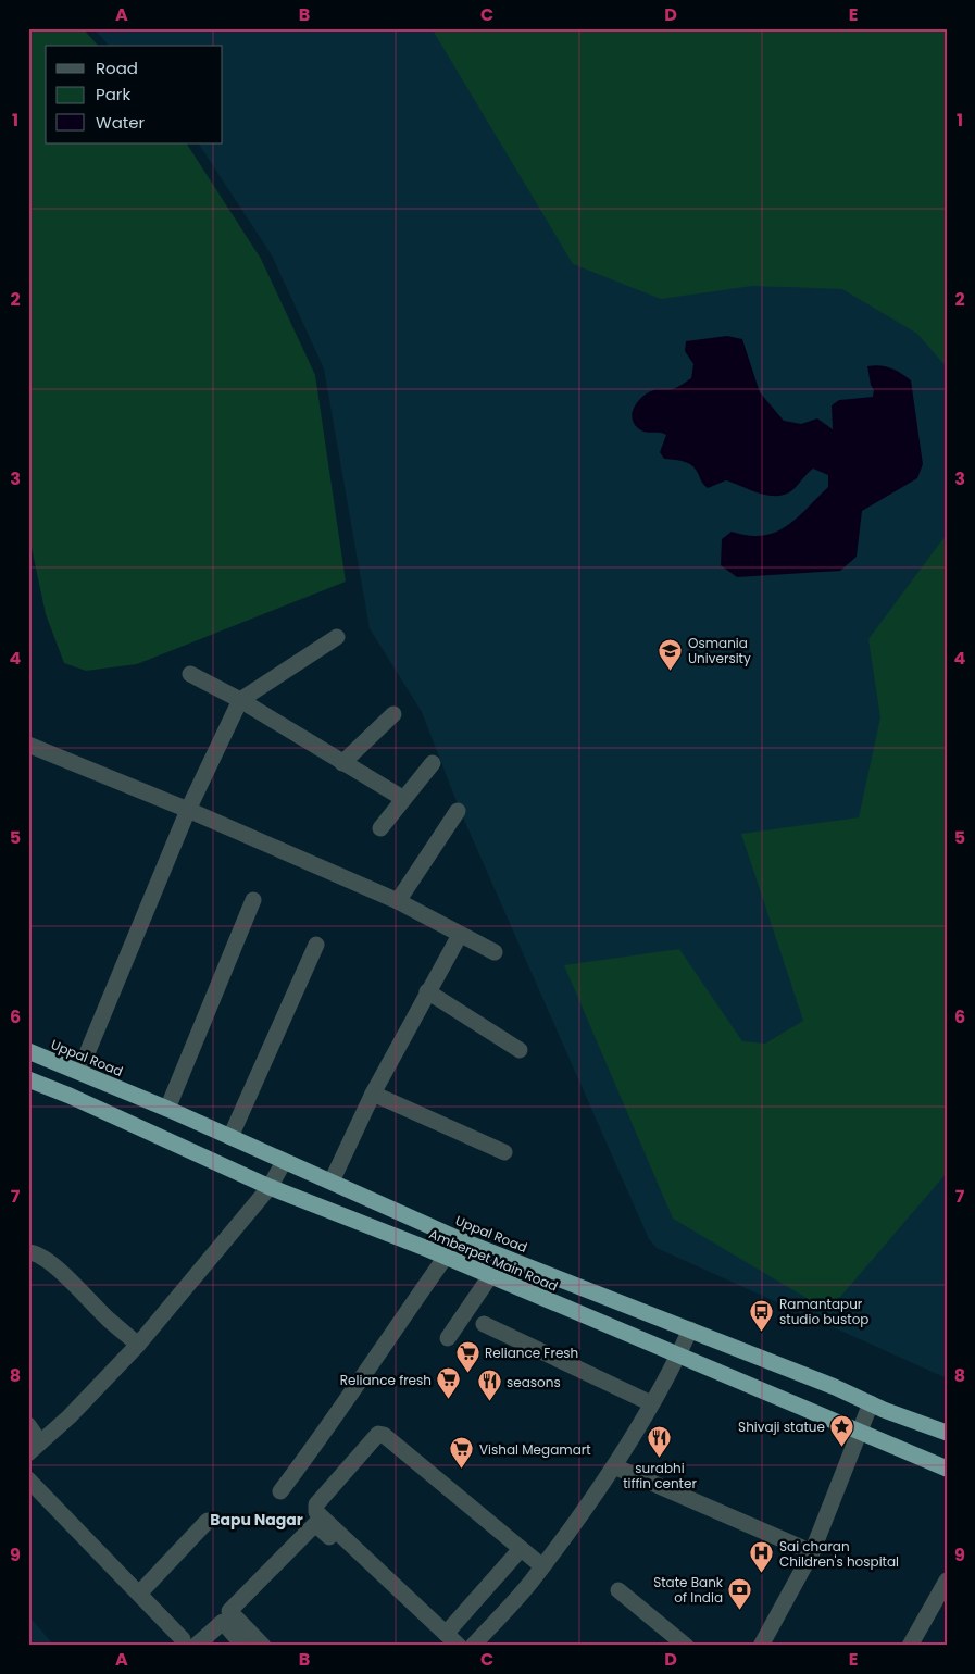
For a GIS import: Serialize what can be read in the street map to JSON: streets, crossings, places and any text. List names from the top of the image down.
{
  "streets": {
    "highway": ["Uppal Road", "Amberpet Main Road"]
  },
  "districts": ["Bapu Nagar"],
  "places": {
    "school or university": ["Osmania University"],
    "bus stop": ["Ramantapur studio bustop"],
    "supermarket": ["Reliance Fresh", "Reliance fresh", "Vishal Megamart"],
    "restaurant": ["seasons", "surabhi tiffin center"],
    "place": ["Shivaji statue"],
    "hospital": ["Sai charan Children's hospital"],
    "bank": ["State Bank of India"]
  },
  "legend": ["Road", "Park", "Water"],
  "grid": {
    "columns": [
      "A",
      "B",
      "C",
      "D",
      "E"
    ],
    "rows": [
      "1",
      "2",
      "3",
      "4",
      "5",
      "6",
      "7",
      "8",
      "9"
    ]
  }
}
